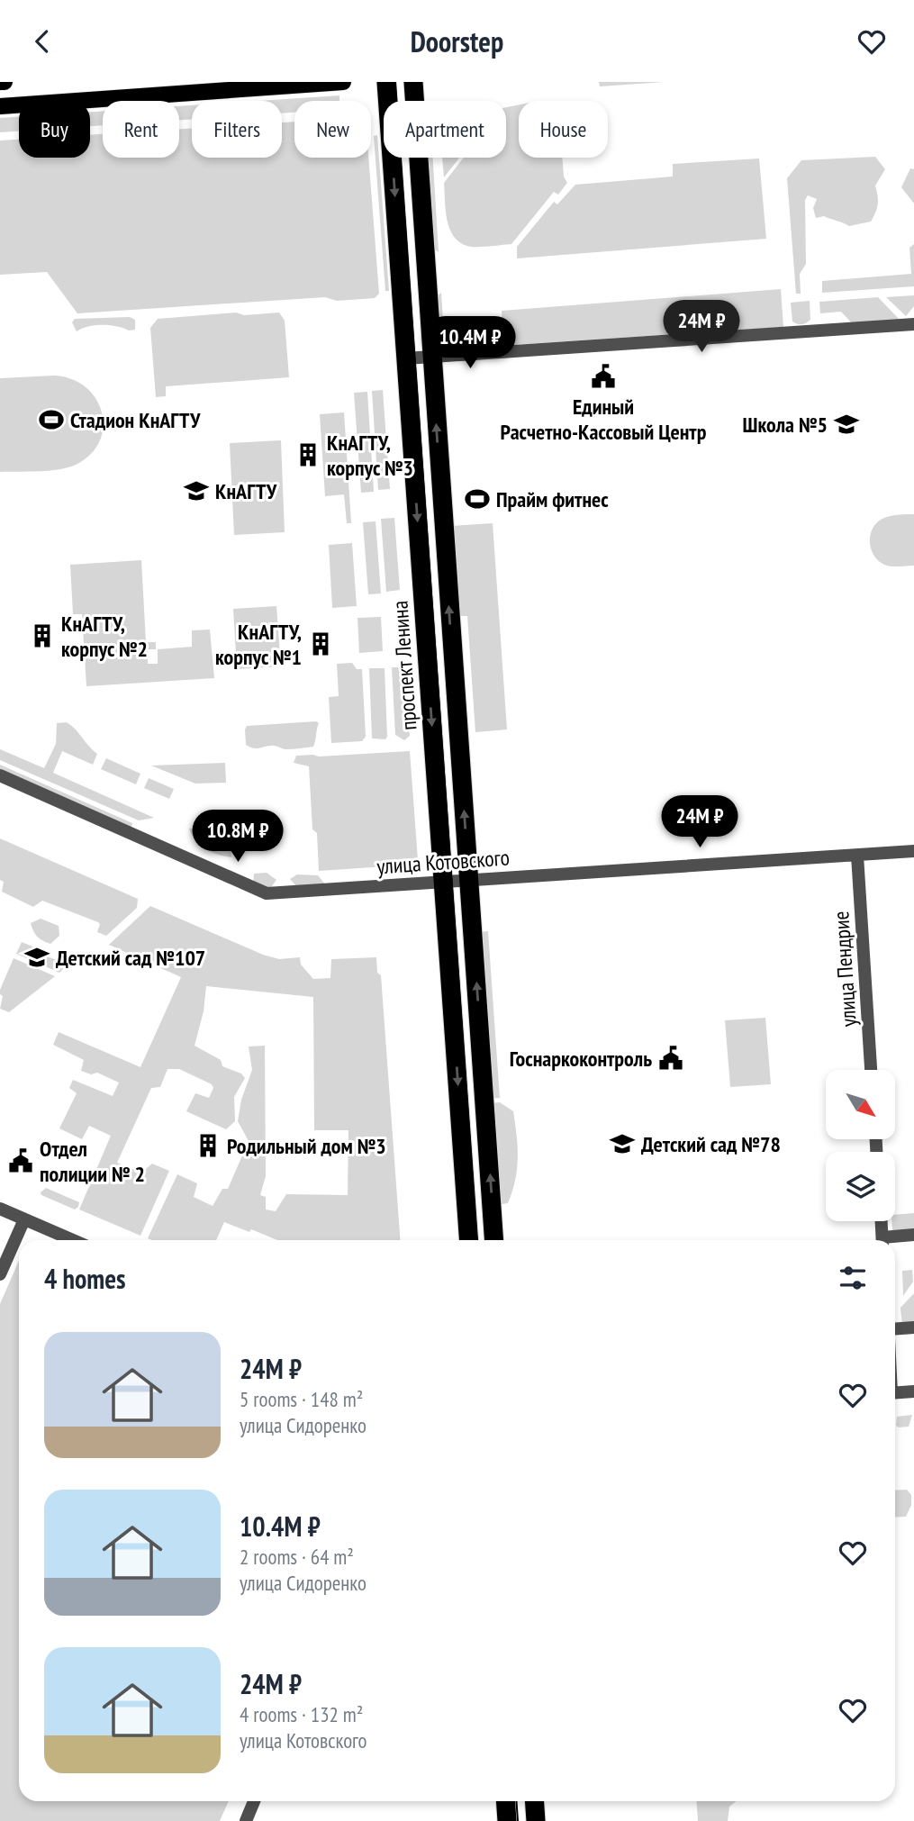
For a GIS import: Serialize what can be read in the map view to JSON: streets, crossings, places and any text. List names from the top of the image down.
{
  "streets": {
    "highway": ["проспект Ленина"],
    "street": ["улица Котовского", "улица Пендрие"]
  },
  "crossings": [
    ["проспект Ленина", "улица Котовского"],
    ["улица Котовского", "улица Пендрие"]
  ],
  "places": {
    "public building": ["Единый Расчетно-Кассовый Центр", "Госнаркоконтроль", "Отдел полиции № 2"],
    "sports": ["Стадион КнАГТУ", "Прайм фитнес"],
    "school or university": [
      "Школа №5",
      "КнАГТУ",
      "Детский сад №107",
      "Детский сад №78"
    ],
    "building": [
      "КнАГТУ, корпус №3",
      "КнАГТУ, корпус №2",
      "КнАГТУ, корпус №1",
      "Родильный дом №3"
    ]
  },
  "north": "bottom right",
  "page": {
    "header": "Doorstep",
    "chip": [
      "Buy",
      "Rent",
      "Filters",
      "New",
      "Apartment",
      "House"
    ],
    "price": [
      "24M ₽",
      "10.4M ₽",
      "24M ₽",
      "10.8M ₽"
    ],
    "heading": "4 homes",
    "list": [
      {
        "name": "24M ₽",
        "note": "5 rooms · 148 m² · улица Сидоренко"
      },
      {
        "name": "10.4M ₽",
        "note": "2 rooms · 64 m² · улица Сидоренко"
      },
      {
        "name": "24M ₽",
        "note": "4 rooms · 132 m² · улица Котовского"
      }
    ]
  }
}
